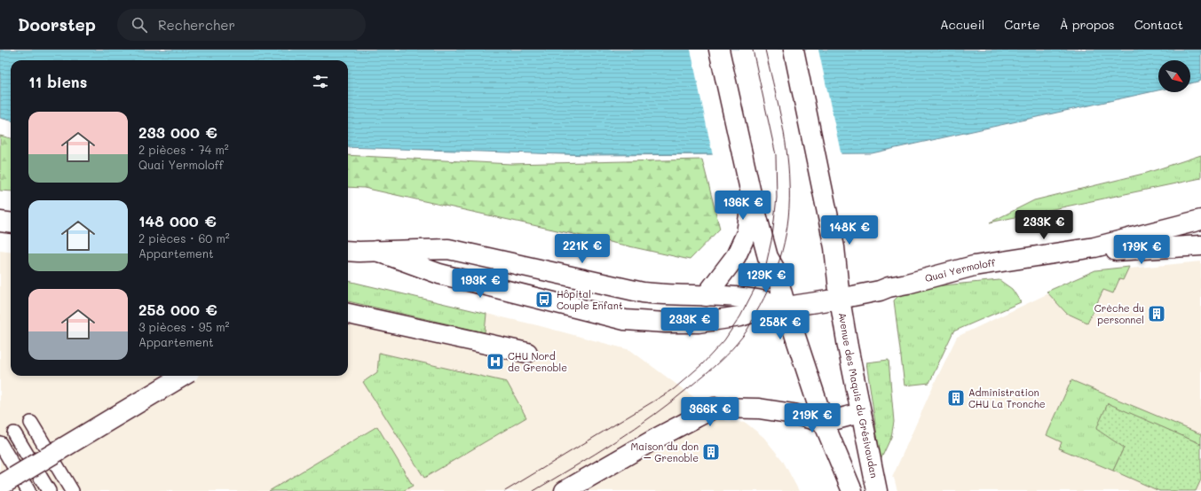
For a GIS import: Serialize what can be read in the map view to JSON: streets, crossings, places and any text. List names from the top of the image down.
{
  "streets": {
    "street": ["Quai Yermoloff", "Avenue des Maquis du Grésivaudan"]
  },
  "crossings": [
    ["Quai Yermoloff", "Avenue des Maquis du Grésivaudan"]
  ],
  "places": {
    "bus stop": ["Hôpital Couple Enfant"],
    "building": ["Crèche du personnel", "Administration CHU La Tronche", "Maison du don – Grenoble"],
    "hospital": ["CHU Nord de Grenoble"]
  },
  "north": "bottom right",
  "page": {
    "header": "Doorstep",
    "search": "Rechercher",
    "nav": [
      "Accueil",
      "Carte",
      "À propos",
      "Contact"
    ],
    "heading": "11 biens",
    "list": [
      {
        "name": "233 000 €",
        "note": "2 pièces · 74 m² · Quai Yermoloff"
      },
      {
        "name": "148 000 €",
        "note": "2 pièces · 60 m² · Appartement"
      },
      {
        "name": "258 000 €",
        "note": "3 pièces · 95 m² · Appartement"
      }
    ],
    "price": [
      "136K €",
      "233K €",
      "148K €",
      "221K €",
      "179K €",
      "129K €",
      "193K €",
      "233K €",
      "258K €",
      "366K €",
      "219K €"
    ]
  }
}
